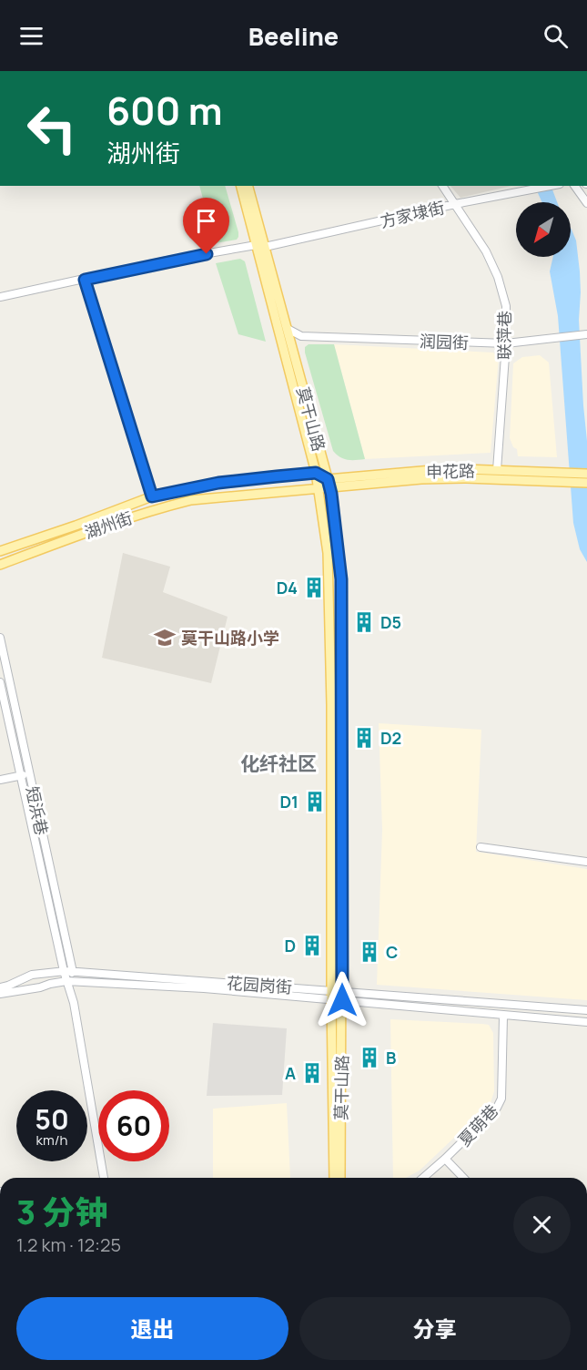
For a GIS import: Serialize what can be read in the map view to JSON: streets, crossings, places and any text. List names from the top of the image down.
{
  "streets": {
    "main road": ["莫干山路", "申花路", "湖州街"],
    "street": [
      "方家埭街",
      "联萍巷",
      "润园街",
      "短浜巷",
      "花园岗街",
      "夏萌巷"
    ]
  },
  "crossings": [
    ["方家埭街", "联萍巷"],
    ["方家埭街", "莫干山路"],
    ["联萍巷", "润园街"],
    ["联萍巷", "申花路"],
    ["润园街", "莫干山路"],
    ["莫干山路", "申花路"],
    ["莫干山路", "湖州街"],
    ["莫干山路", "花园岗街"],
    ["申花路", "湖州街"],
    ["短浜巷", "花园岗街"],
    ["花园岗街", "夏萌巷"]
  ],
  "districts": ["化纤社区"],
  "places": {
    "building": [
      "D4",
      "D5",
      "D2",
      "D1",
      "D",
      "C",
      "B",
      "A"
    ],
    "school or university": ["莫干山路小学"]
  },
  "north": "bottom left",
  "page": {
    "header": "Beeline",
    "turn": ["600 m", "湖州街"],
    "speed": "50 km/h",
    "limit": "60",
    "heading": ["3 分钟", "1.2 km · 12:25"],
    "buttons": ["退出", "分享"]
  }
}
